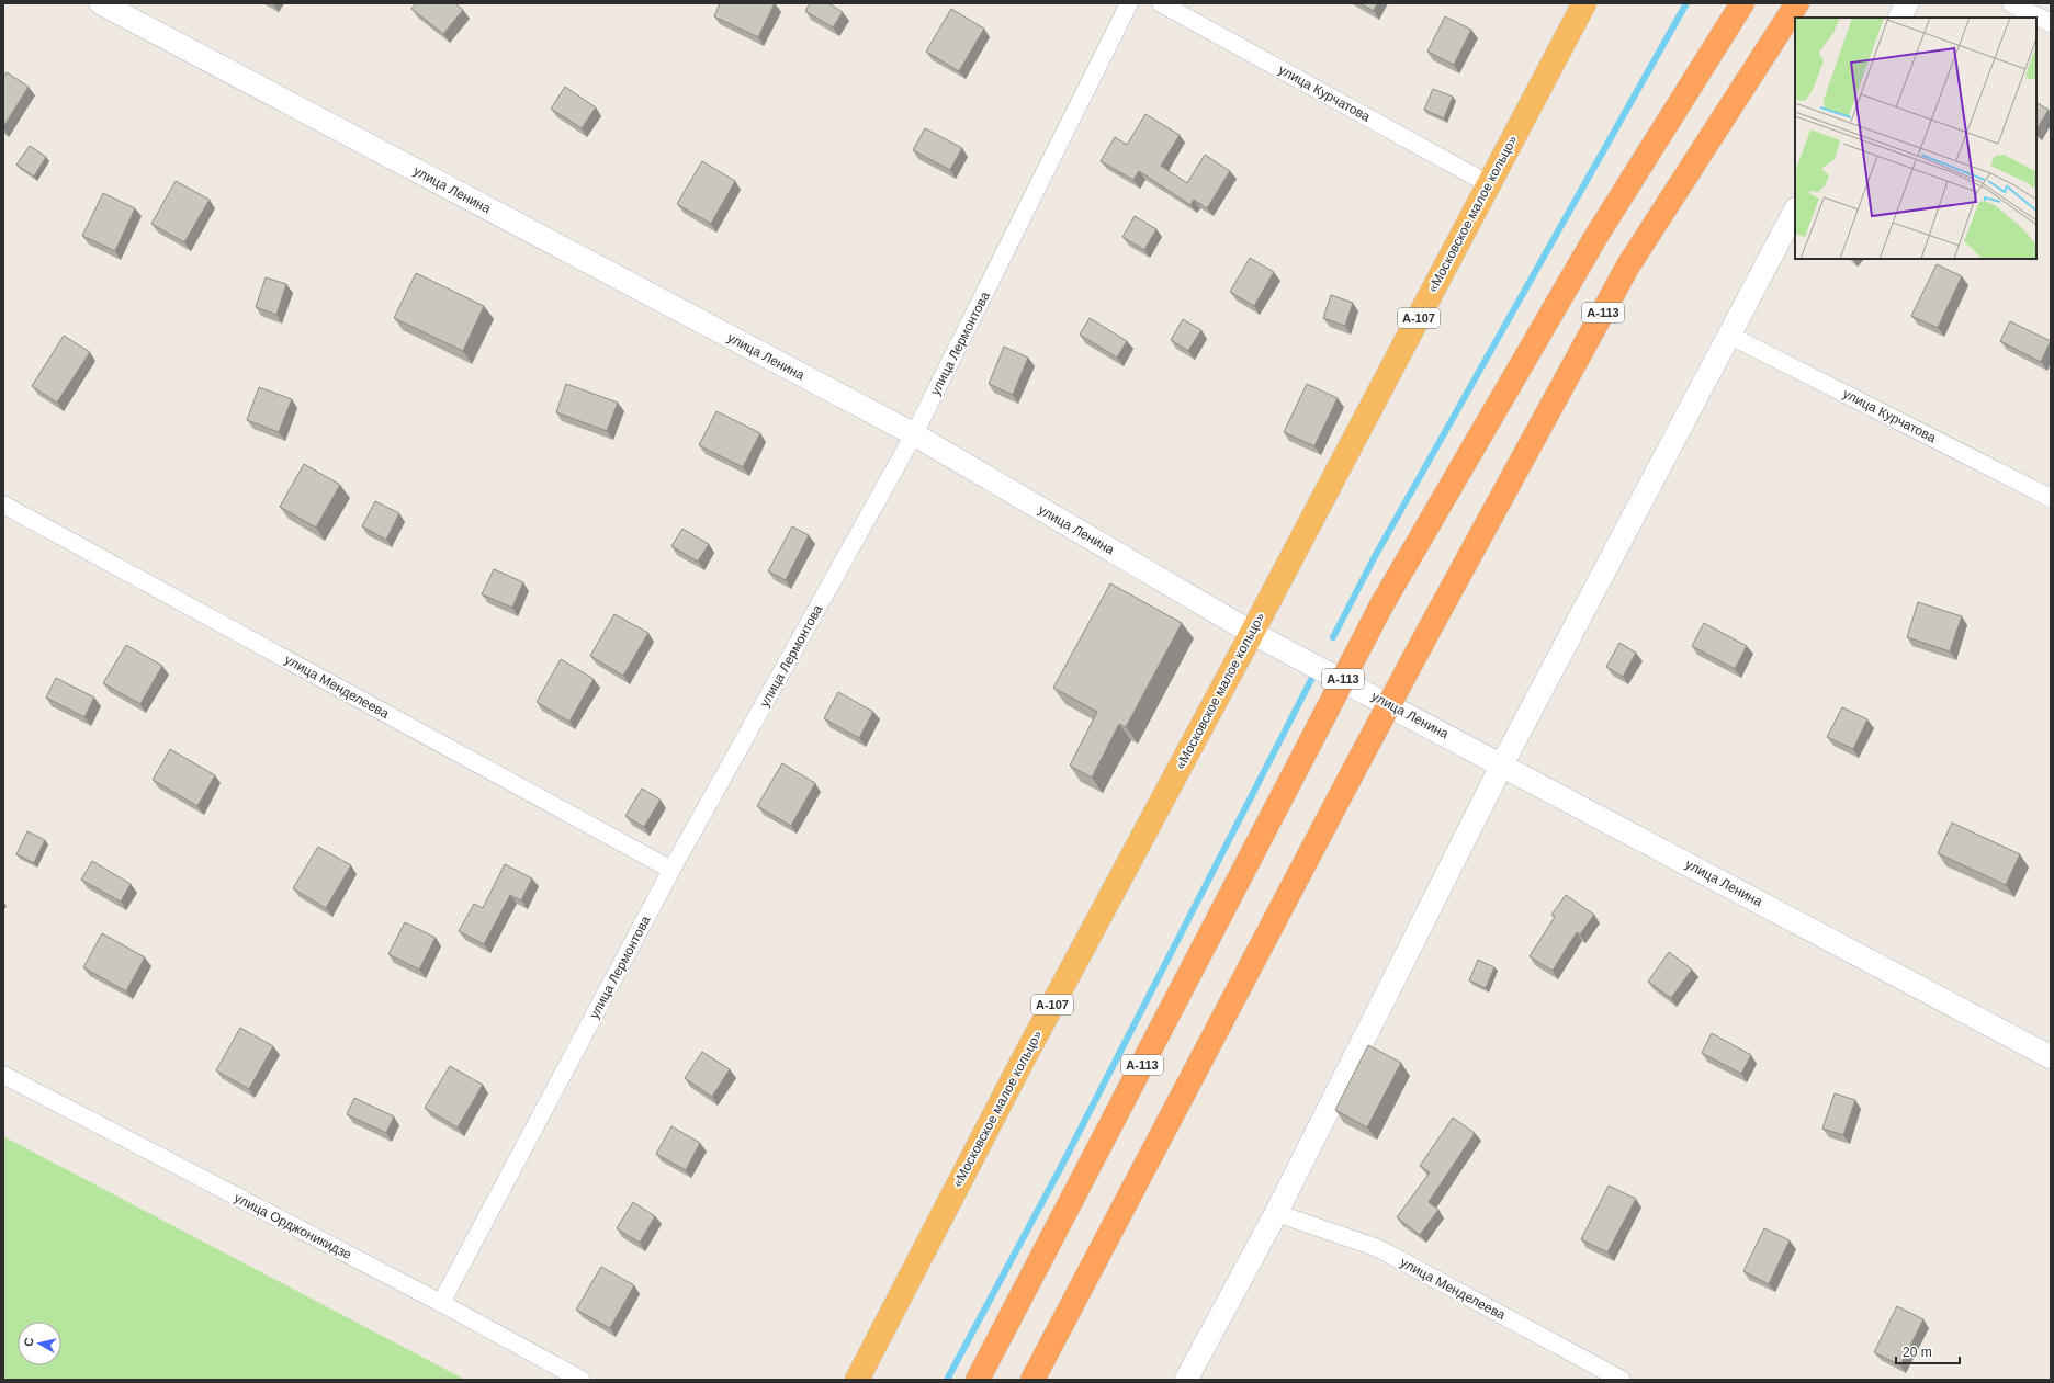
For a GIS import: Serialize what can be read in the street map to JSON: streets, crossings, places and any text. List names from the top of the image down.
{
  "streets": {
    "highway": ["«Московское малое кольцо»", "А-113", "А-107"],
    "street": [
      "улица Курчатова",
      "улица Ленина",
      "улица Лермонтова",
      "улица Менделеева",
      "улица Орджоникидзе"
    ]
  },
  "crossings": [
    ["улица Курчатова", "«Московское малое кольцо»"],
    ["улица Ленина", "«Московское малое кольцо»"],
    ["улица Ленина", "улица Лермонтова"],
    ["улица Лермонтова", "улица Менделеева"],
    ["улица Лермонтова", "улица Орджоникидзе"]
  ],
  "scale_bar": "20 m",
  "north": "left"
}
